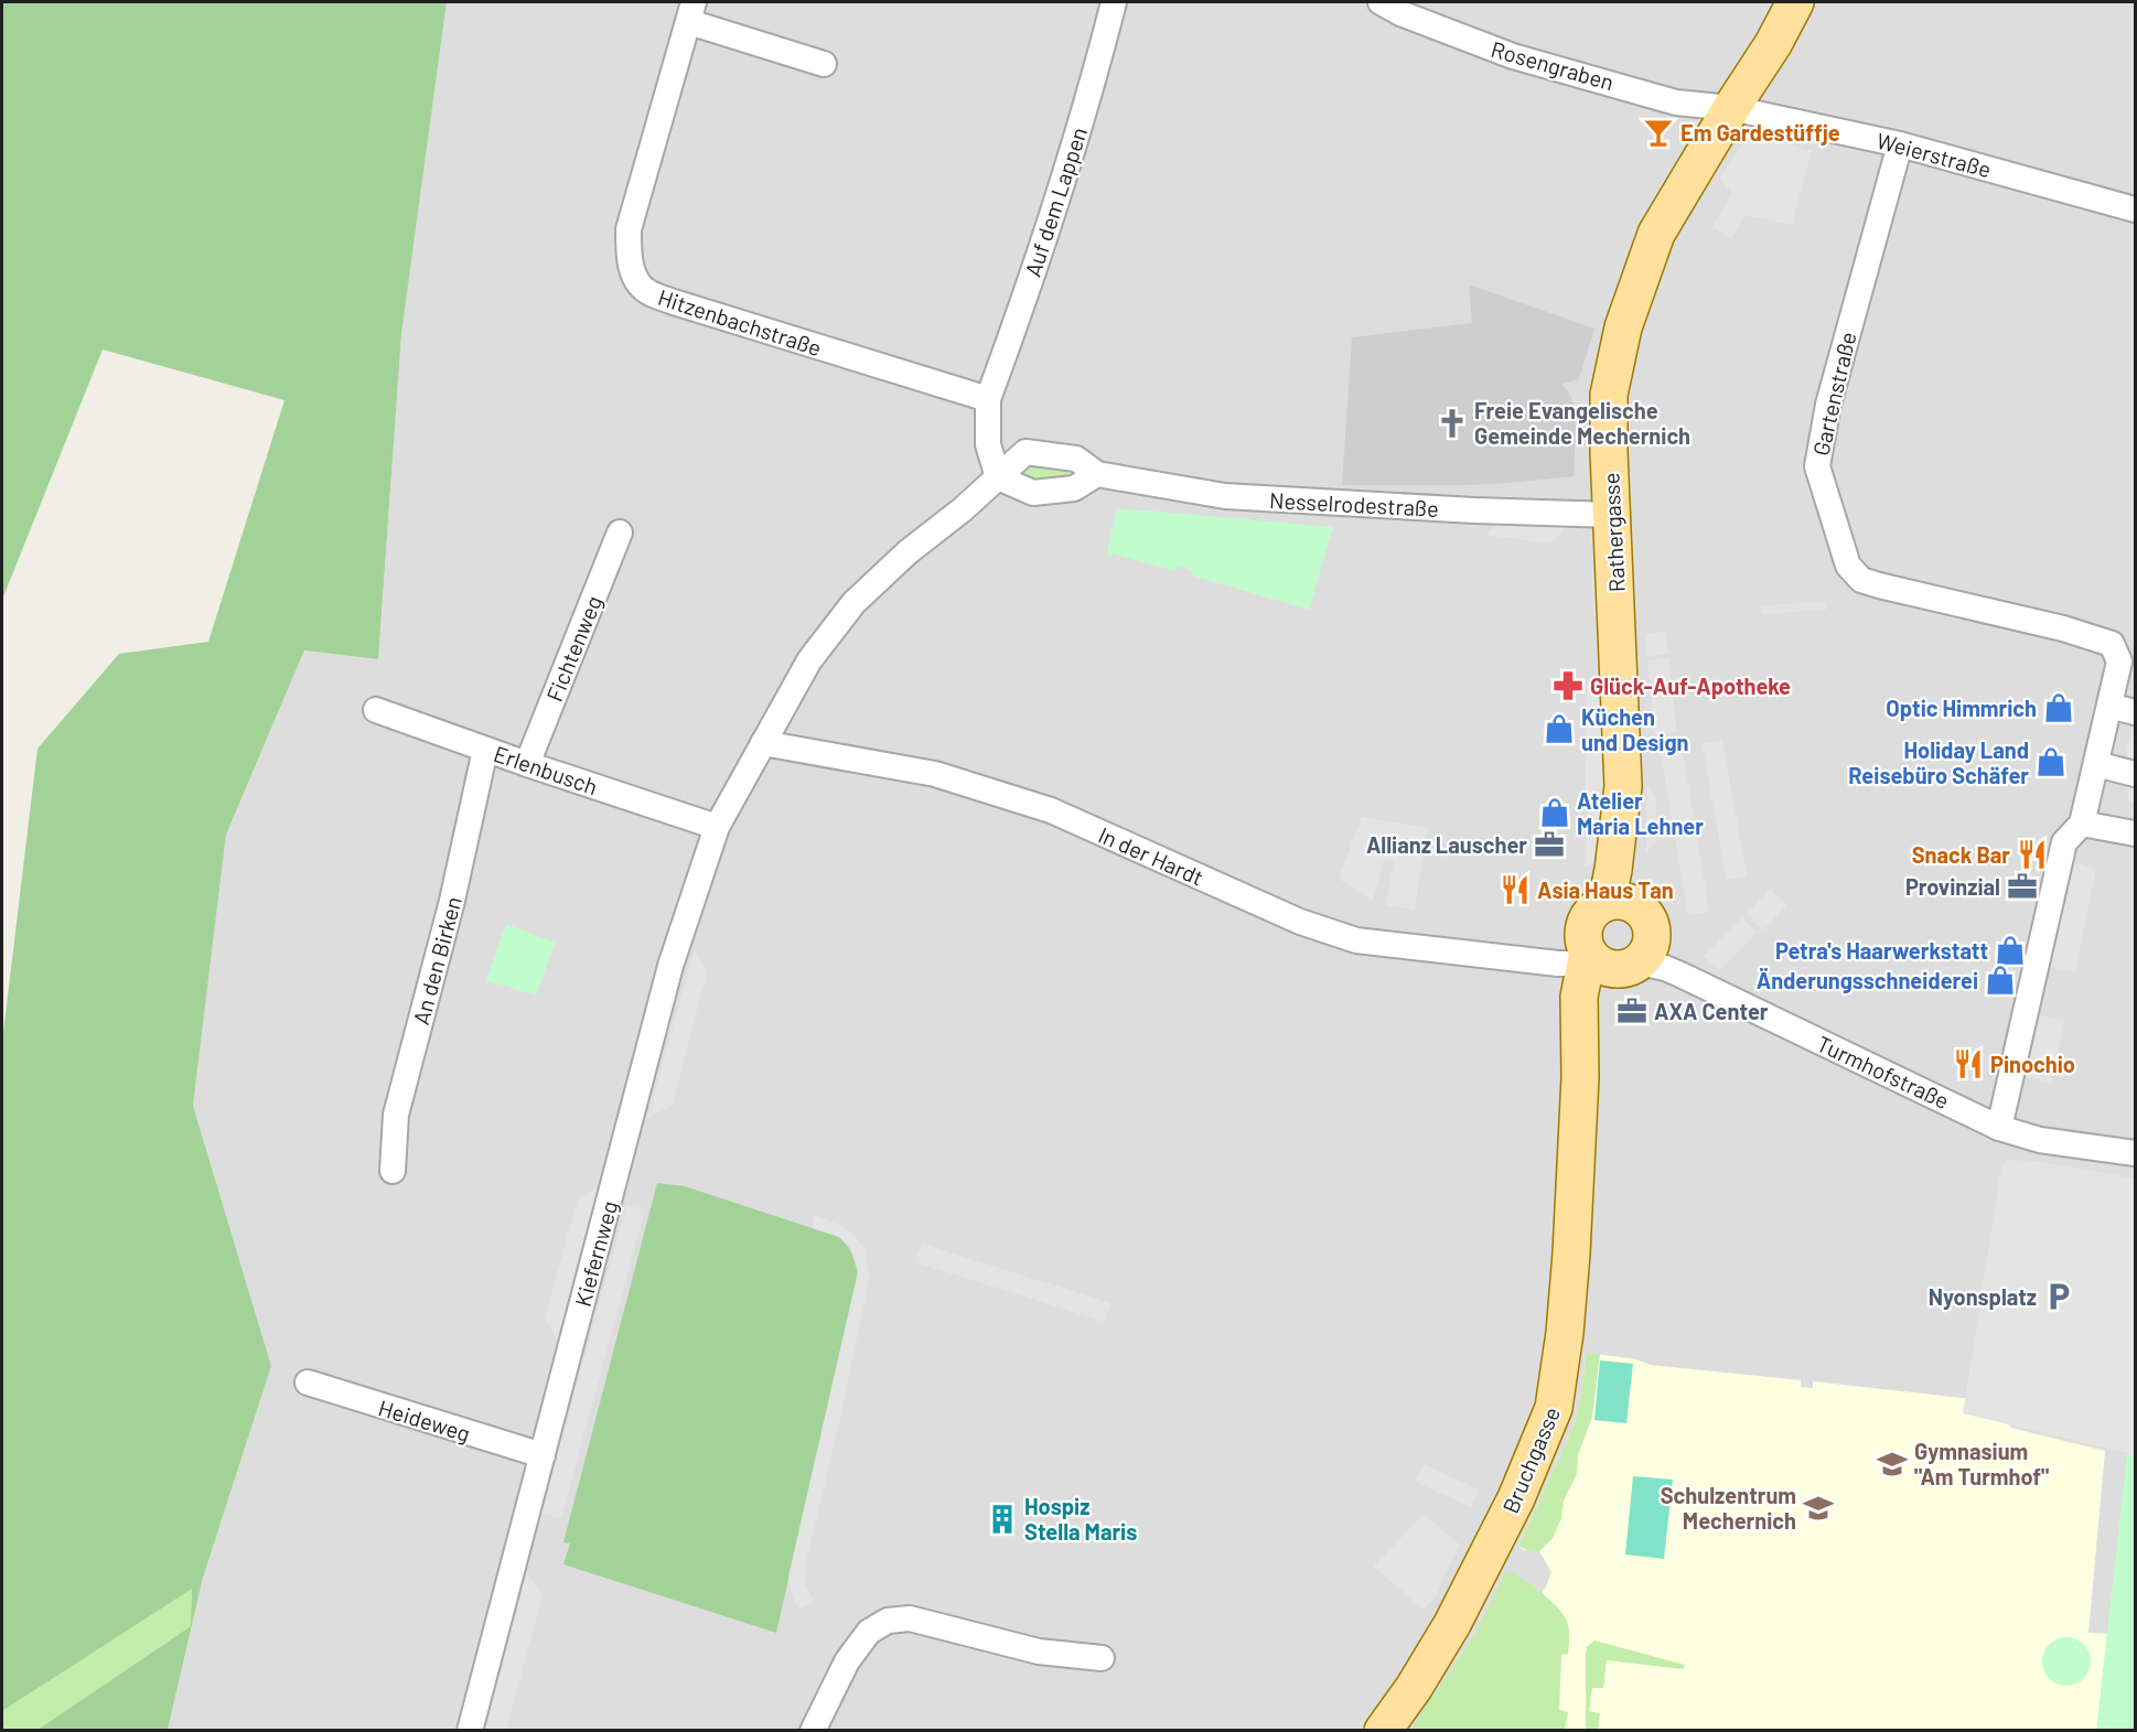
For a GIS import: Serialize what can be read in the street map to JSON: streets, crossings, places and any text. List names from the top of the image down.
{
  "streets": {
    "main road": ["Rathergasse", "Bruchgasse"],
    "street": [
      "Rosengraben",
      "Weierstraße",
      "Auf dem Lappen",
      "Hitzenbachstraße",
      "Gartenstraße",
      "Nesselrodestraße",
      "Fichtenweg",
      "Erlenbusch",
      "In der Hardt",
      "An den Birken",
      "Turmhofstraße",
      "Kiefernweg",
      "Heideweg"
    ]
  },
  "crossings": [
    ["Rosengraben", "Weierstraße"],
    ["Rosengraben", "Rathergasse"],
    ["Weierstraße", "Gartenstraße"],
    ["Weierstraße", "Rathergasse"],
    ["Auf dem Lappen", "Hitzenbachstraße"],
    ["Nesselrodestraße", "Rathergasse"],
    ["Nesselrodestraße", "In der Hardt"],
    ["Nesselrodestraße", "Kiefernweg"],
    ["Rathergasse", "In der Hardt"],
    ["Rathergasse", "Turmhofstraße"],
    ["Rathergasse", "Bruchgasse"],
    ["Fichtenweg", "Erlenbusch"],
    ["Erlenbusch", "An den Birken"],
    ["Erlenbusch", "Kiefernweg"],
    ["In der Hardt", "Turmhofstraße"],
    ["In der Hardt", "Kiefernweg"],
    ["In der Hardt", "Bruchgasse"],
    ["Turmhofstraße", "Bruchgasse"],
    ["Kiefernweg", "Heideweg"]
  ],
  "places": {
    "bar": ["Em Gardestüffje"],
    "church": ["Freie Evangelische Gemeinde Mechernich"],
    "pharmacy": ["Glück-Auf-Apotheke"],
    "shop": [
      "Optic Himmrich",
      "Küchen und Design",
      "Holiday Land Reisebüro Schäfer",
      "Atelier Maria Lehner",
      "Petra's Haarwerkstatt",
      "Änderungsschneiderei"
    ],
    "office": ["Allianz Lauscher", "Provinzial", "AXA Center"],
    "restaurant": ["Snack Bar", "Asia Haus Tan", "Pinochio"],
    "parking": ["Nyonsplatz"],
    "school or university": ["Gymnasium \"Am Turmhof\"", "Schulzentrum Mechernich"],
    "building": ["Hospiz Stella Maris"]
  }
}
